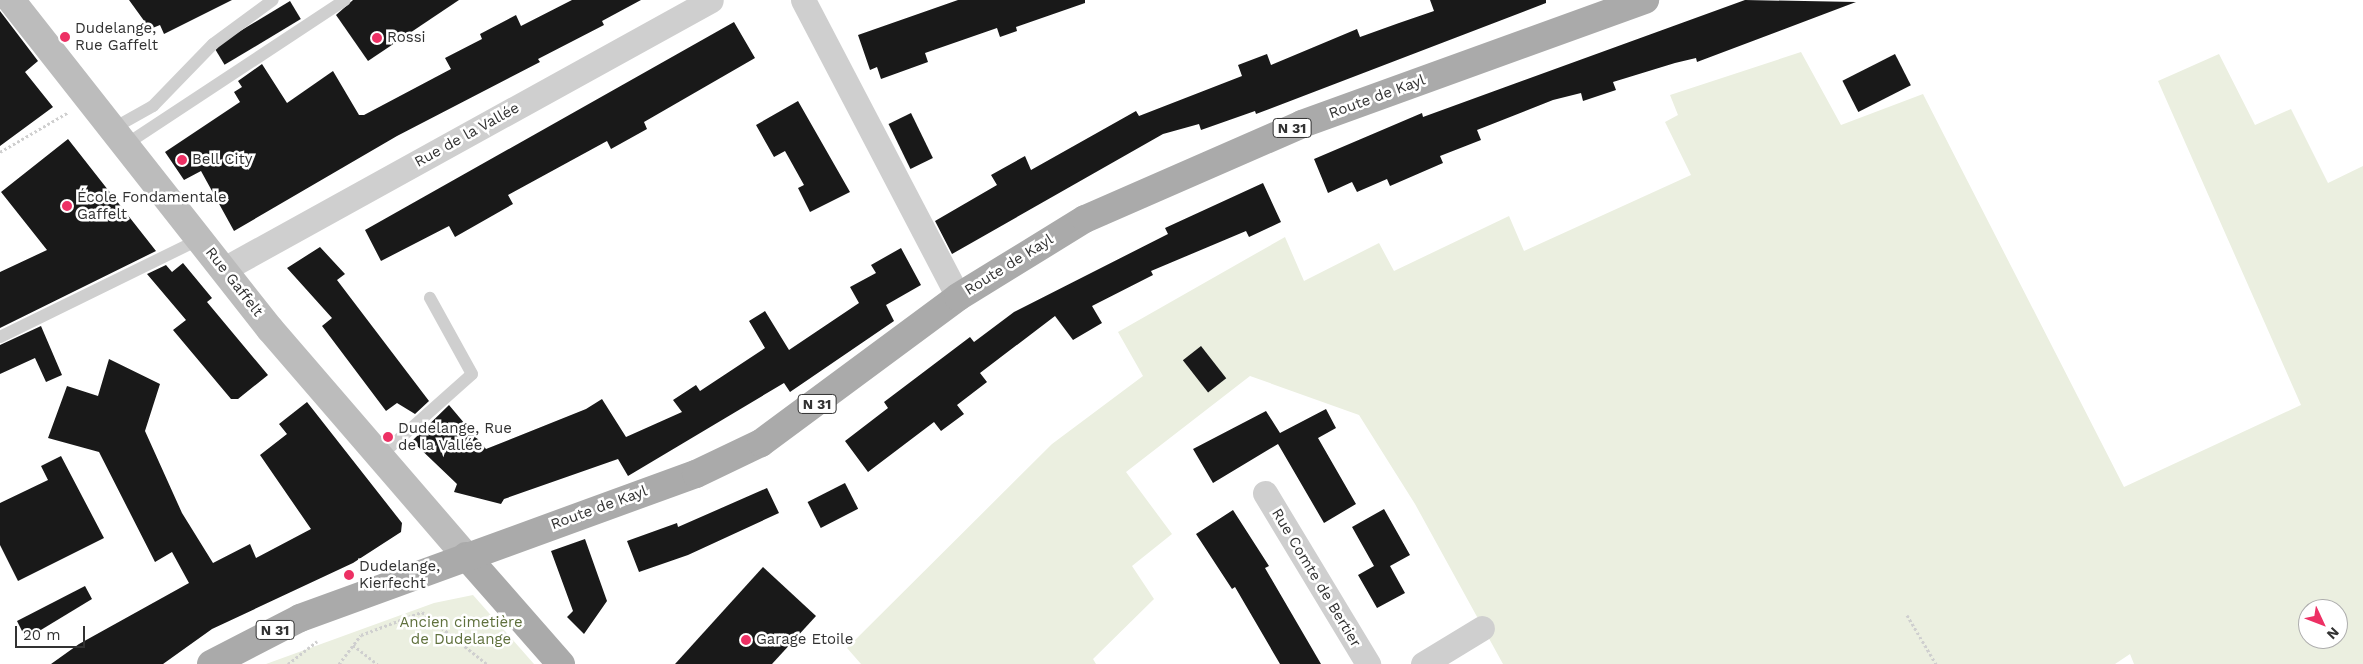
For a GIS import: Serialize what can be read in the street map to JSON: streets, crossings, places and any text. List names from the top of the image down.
{
  "streets": {
    "main road": ["Route de Kayl", "N 31", "Rue Gaffelt"],
    "street": ["Rue de la Vallée", "Rue Comte de Bertier"]
  },
  "crossings": [
    ["Route de Kayl", "Rue Gaffelt"],
    ["Rue de la Vallée", "Rue Gaffelt"]
  ],
  "parks": ["Ancien cimetière de Dudelange"],
  "places": [
    "Dudelange, Rue Gaffelt",
    "Rossi",
    "Bell City",
    "École Fondamentale Gaffelt",
    "Dudelange, Rue de la Vallée",
    "Dudelange, Kierfecht",
    "Garage Etoile"
  ],
  "scale_bar": "20 m",
  "north": "bottom right"
}
